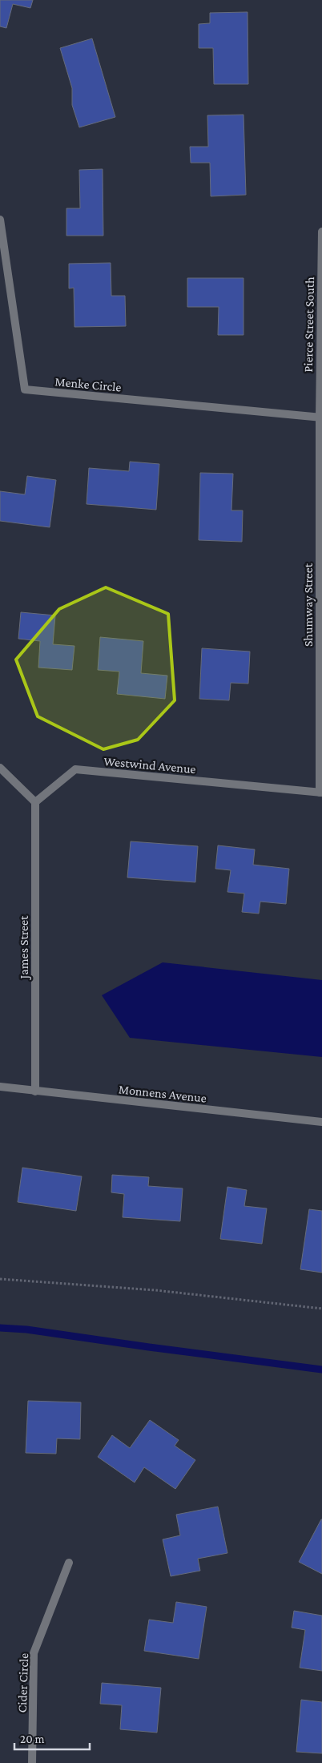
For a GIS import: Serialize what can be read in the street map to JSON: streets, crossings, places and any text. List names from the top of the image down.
{
  "streets": {
    "street": [
      "Pierce Street South",
      "Menke Circle",
      "Shumway Street",
      "Westwind Avenue",
      "James Street",
      "Monnens Avenue",
      "Cider Circle"
    ]
  },
  "crossings": [
    ["Pierce Street South", "Menke Circle"],
    ["Pierce Street South", "Shumway Street"],
    ["Menke Circle", "Shumway Street"],
    ["Shumway Street", "Westwind Avenue"],
    ["Westwind Avenue", "James Street"],
    ["James Street", "Monnens Avenue"]
  ],
  "scale_bar": "20 m"
}
